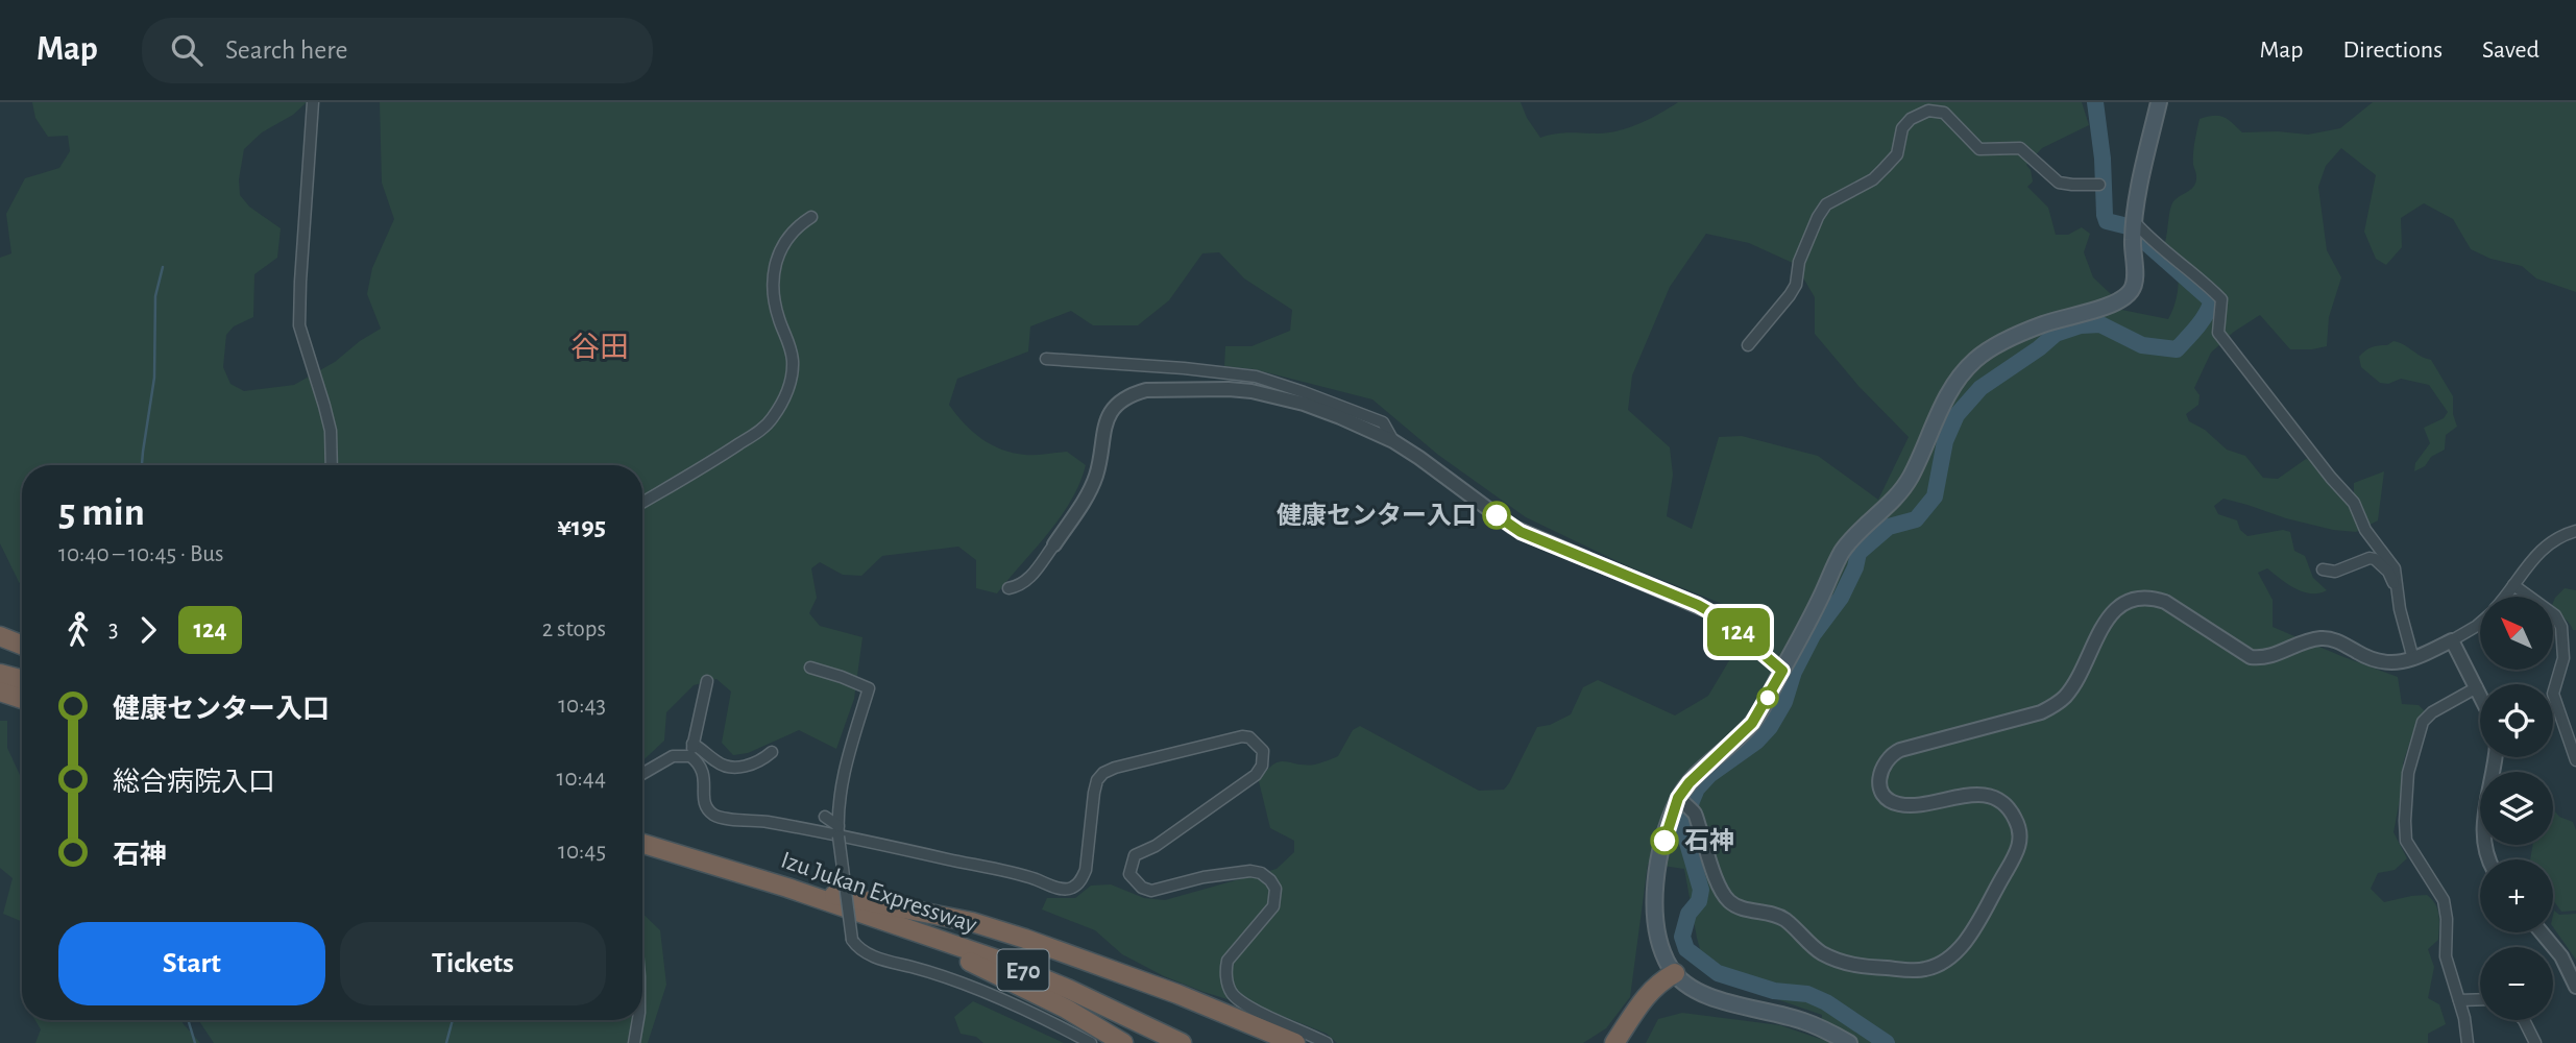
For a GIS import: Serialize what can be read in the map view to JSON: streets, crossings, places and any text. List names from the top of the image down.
{
  "streets": {
    "highway": ["Izu Jukan Expressway", "E70"]
  },
  "districts": ["谷田"],
  "places": ["健康センター入口", "石神"],
  "lines": ["bus line 124"],
  "north": "top left",
  "page": {
    "header": "Map",
    "search": "Search here",
    "nav": ["Map", "Directions", "Saved"],
    "on_map": "124",
    "heading": ["5 min", "10:40 – 10:45 · Bus", "¥195"],
    "legs": ["3", "124", "2 stops"],
    "map_buttons": ["+", "−"],
    "list": [
      {
        "name": "健康センター入口",
        "value": "10:43"
      },
      {
        "name": "総合病院入口",
        "value": "10:44"
      },
      {
        "name": "石神",
        "value": "10:45"
      }
    ],
    "buttons": ["Start", "Tickets"]
  }
}
